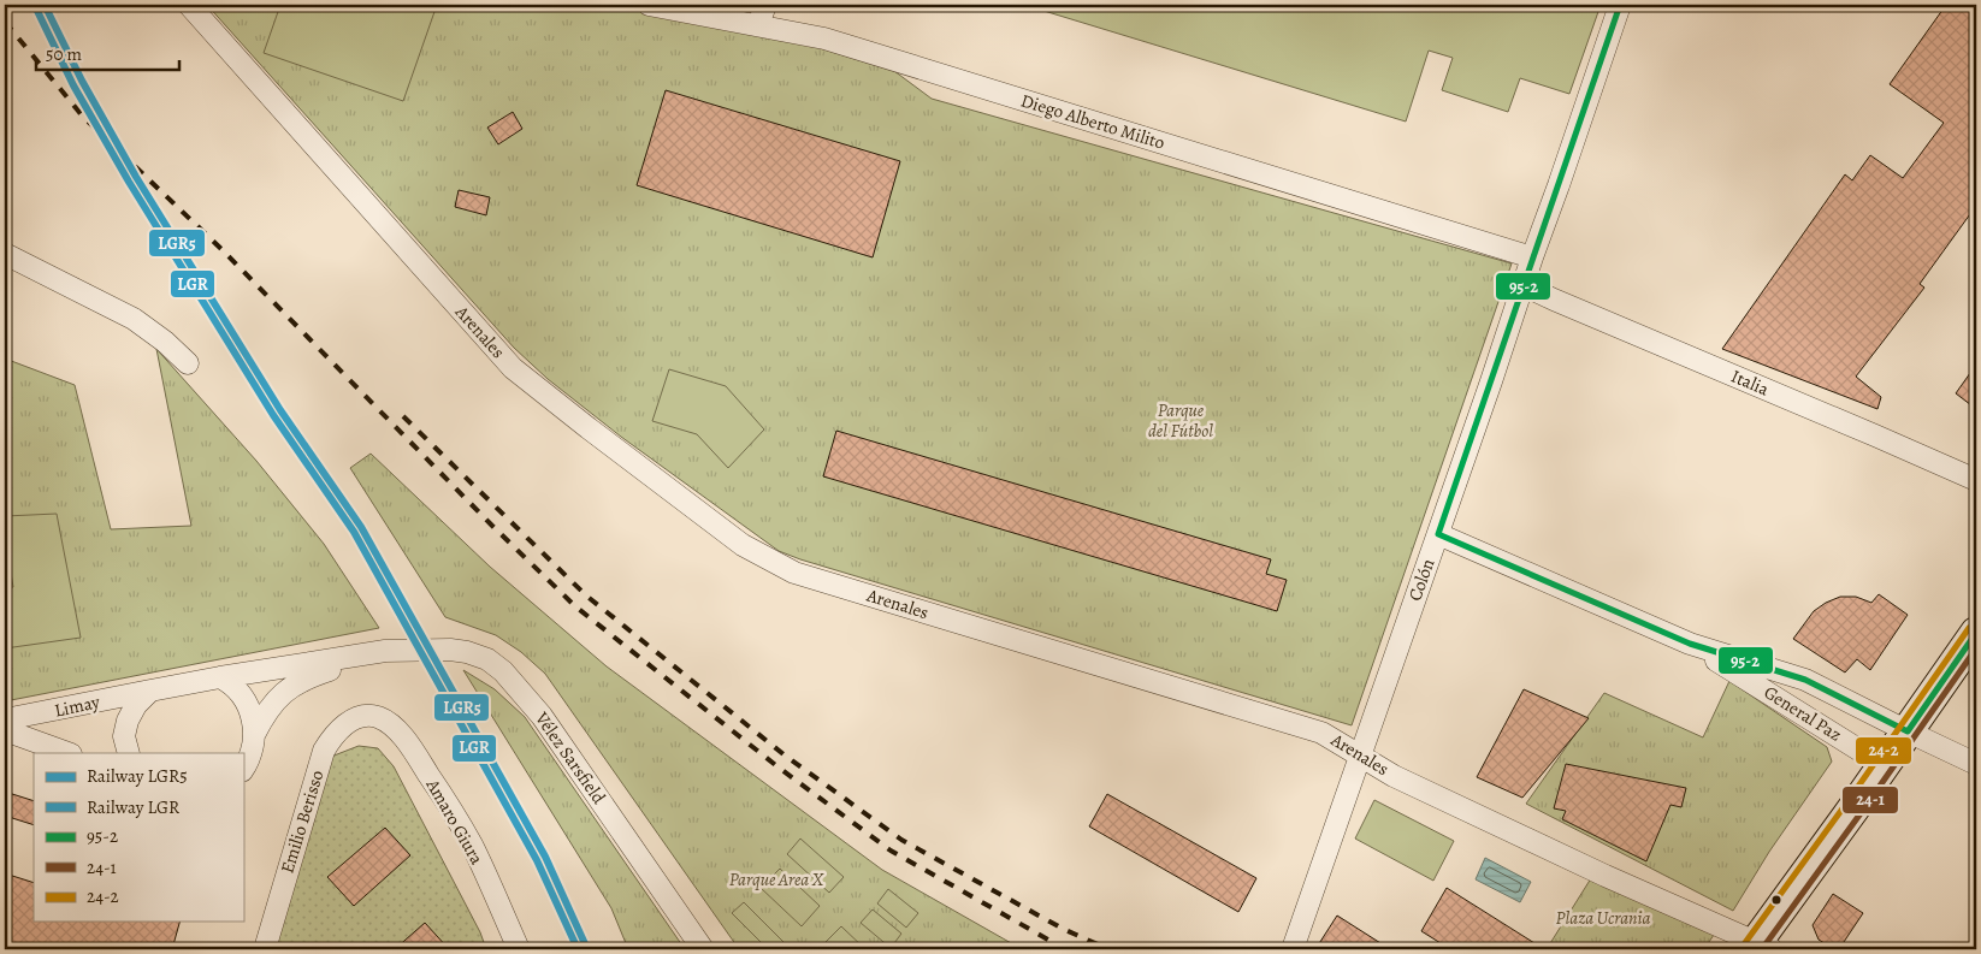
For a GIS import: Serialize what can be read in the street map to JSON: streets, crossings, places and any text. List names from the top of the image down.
{
  "streets": {
    "street": [
      "Diego Alberto Milito",
      "Arenales",
      "Italia",
      "Colón",
      "Limay",
      "General Paz",
      "Vélez Sarsfield",
      "Emilio Berisso",
      "Amaro Giura"
    ]
  },
  "crossings": [
    ["Diego Alberto Milito", "Colón"],
    ["Arenales", "Colón"],
    ["Italia", "Colón"],
    ["Colón", "General Paz"],
    ["Limay", "Vélez Sarsfield"],
    ["Emilio Berisso", "Amaro Giura"]
  ],
  "parks": ["Parque del Fútbol", "Parque Area X", "Plaza Ucrania"],
  "lines": [
    "rail line LGR5",
    "transit line 95-2",
    "rail line LGR",
    "transit line 24-2",
    "transit line 24-1"
  ],
  "legend": [
    "Railway LGR5",
    "Railway LGR",
    "95-2",
    "24-1",
    "24-2"
  ],
  "scale_bar": "50 m"
}
